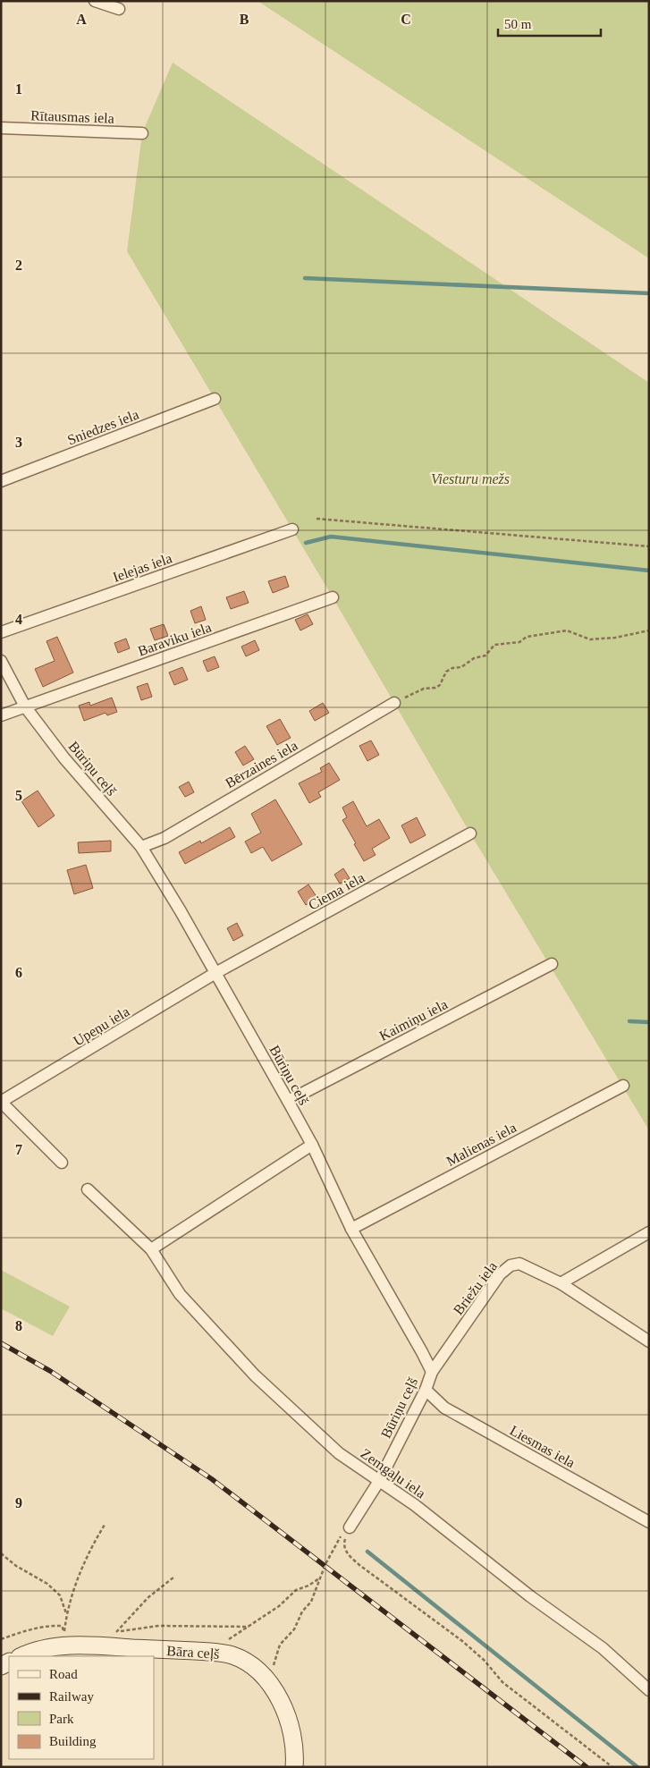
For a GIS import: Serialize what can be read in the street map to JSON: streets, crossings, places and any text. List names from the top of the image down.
{
  "streets": {
    "street": [
      "Rītausmas iela",
      "Sniedzes iela",
      "Ielejas iela",
      "Baraviku iela",
      "Bērzaines iela",
      "Būriņu ceļš",
      "Ciema iela",
      "Kaimiņu iela",
      "Upeņu iela",
      "Malienas iela",
      "Briežu iela",
      "Liesmas iela",
      "Zemgaļu iela",
      "Bāra ceļš"
    ]
  },
  "crossings": [
    ["Baraviku iela", "Būriņu ceļš"],
    ["Bērzaines iela", "Būriņu ceļš"],
    ["Būriņu ceļš", "Ciema iela"],
    ["Būriņu ceļš", "Kaimiņu iela"],
    ["Būriņu ceļš", "Upeņu iela"],
    ["Būriņu ceļš", "Malienas iela"],
    ["Būriņu ceļš", "Briežu iela"],
    ["Būriņu ceļš", "Liesmas iela"],
    ["Būriņu ceļš", "Zemgaļu iela"],
    ["Ciema iela", "Upeņu iela"]
  ],
  "parks": ["Viesturu mežs"],
  "legend": [
    "Road",
    "Railway",
    "Park",
    "Building"
  ],
  "scale_bar": "50 m",
  "grid": {
    "columns": ["A", "B", "C"],
    "rows": [
      "1",
      "2",
      "3",
      "4",
      "5",
      "6",
      "7",
      "8",
      "9"
    ]
  }
}
